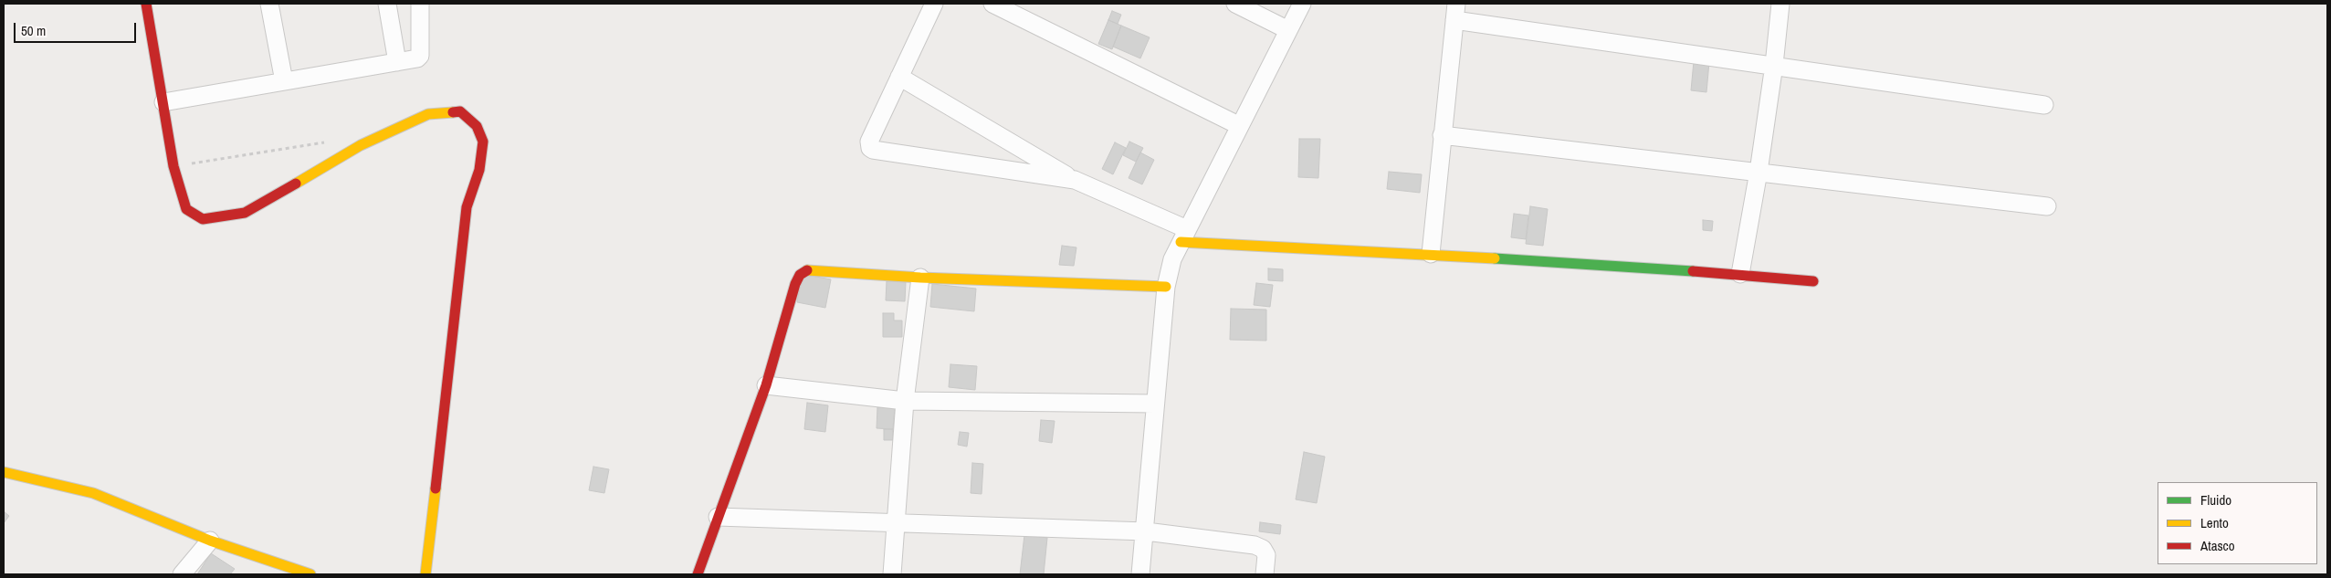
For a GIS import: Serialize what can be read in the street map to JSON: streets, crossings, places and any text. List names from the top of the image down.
{
  "legend": ["Fluido", "Lento", "Atasco"],
  "scale_bar": "50 m"
}
